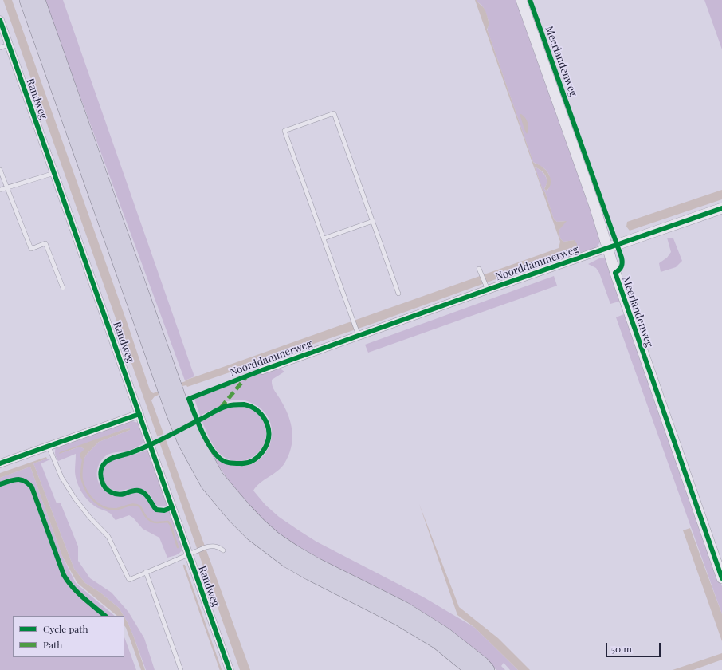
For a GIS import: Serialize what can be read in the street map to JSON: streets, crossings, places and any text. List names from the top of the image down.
{
  "streets": {
    "street": ["Meerlandenweg", "Randweg", "Noorddammerweg"]
  },
  "crossings": [
    ["Meerlandenweg", "Noorddammerweg"]
  ],
  "legend": ["Cycle path", "Path"],
  "scale_bar": "50 m"
}
